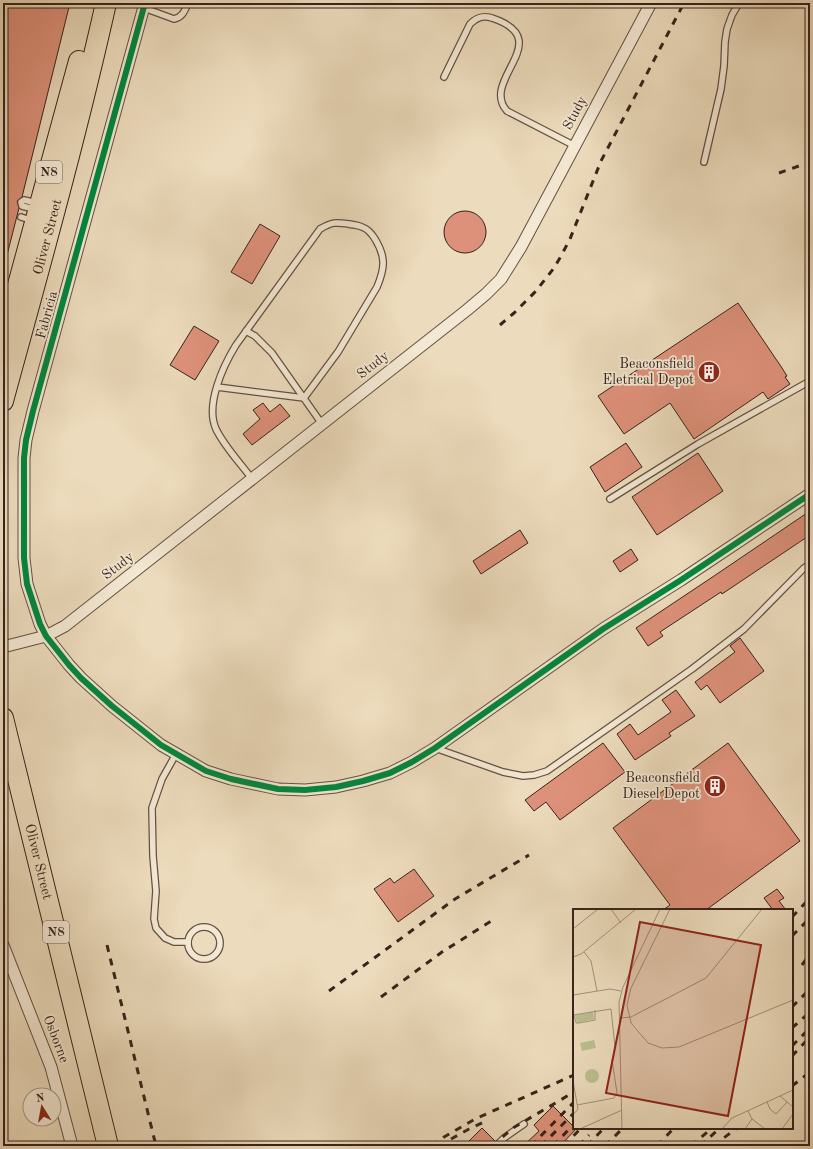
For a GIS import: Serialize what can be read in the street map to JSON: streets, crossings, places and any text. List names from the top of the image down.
{
  "streets": {
    "highway": ["N8", "Oliver Street"],
    "street": ["Study", "Fabricia", "Osborne"]
  },
  "crossings": [
    ["Study", "Fabricia"]
  ],
  "places": {
    "building": ["Beaconsfield Eletrical Depot", "Beaconsfield Diesel Depot"]
  },
  "north": "top"
}
